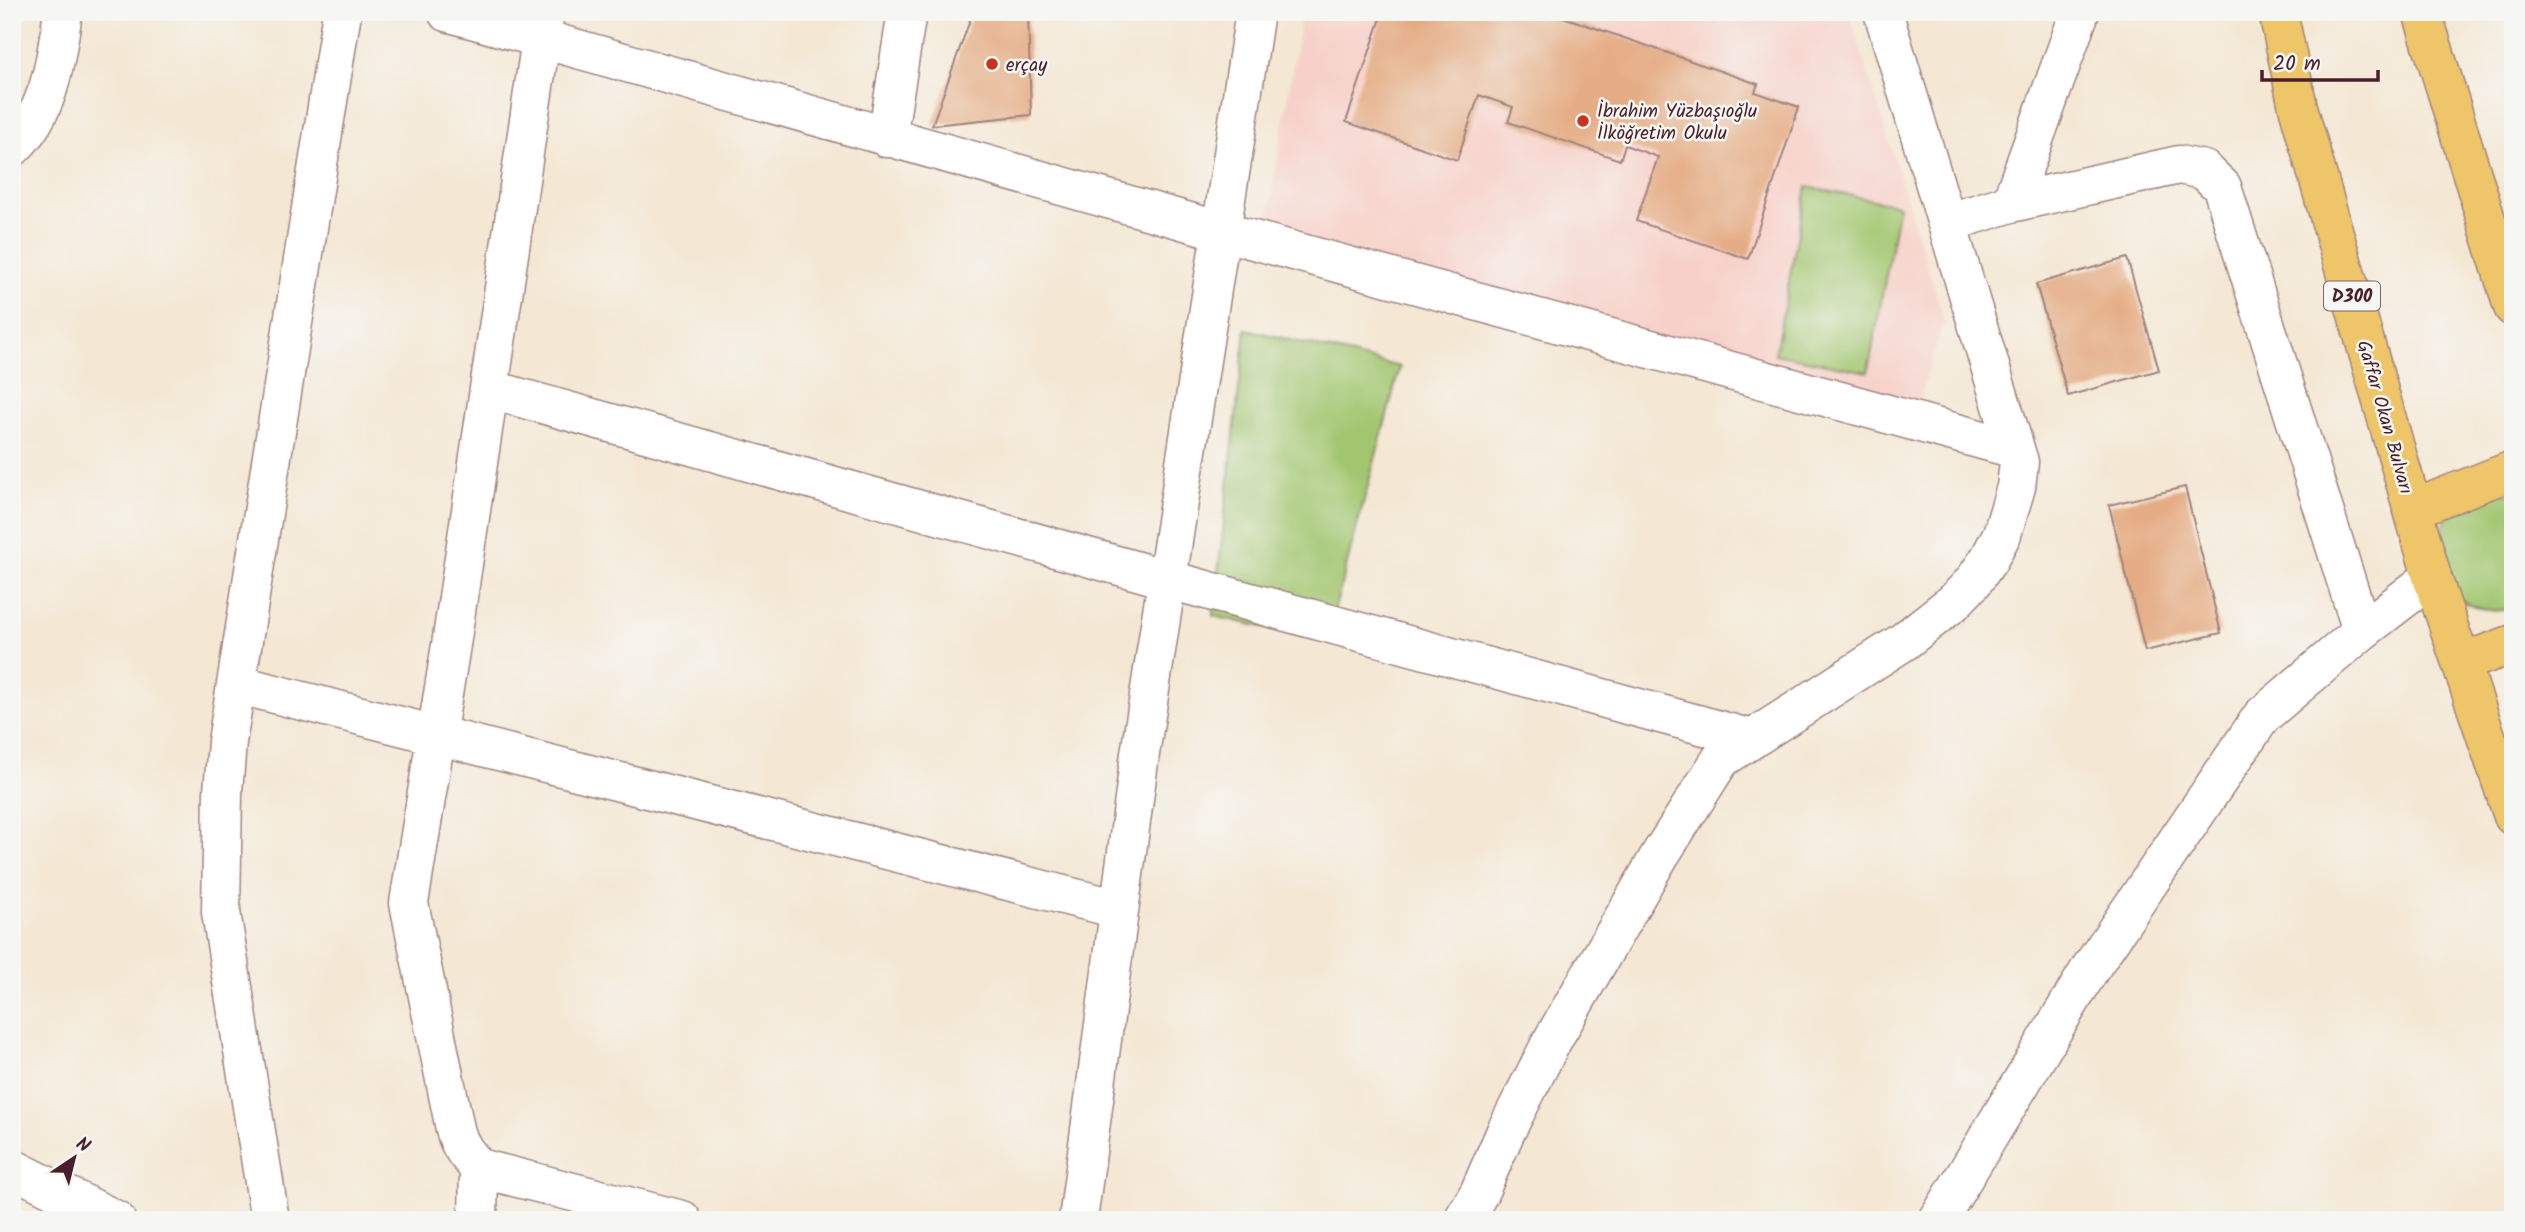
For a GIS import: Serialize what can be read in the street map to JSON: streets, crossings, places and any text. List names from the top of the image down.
{
  "streets": {
    "highway": ["D300", "Gaffar Okan Bulvarı"]
  },
  "places": ["erçay", "İbrahim Yüzbaşıoğlu İlköğretim Okulu"],
  "scale_bar": "20 m",
  "north": "top right"
}
